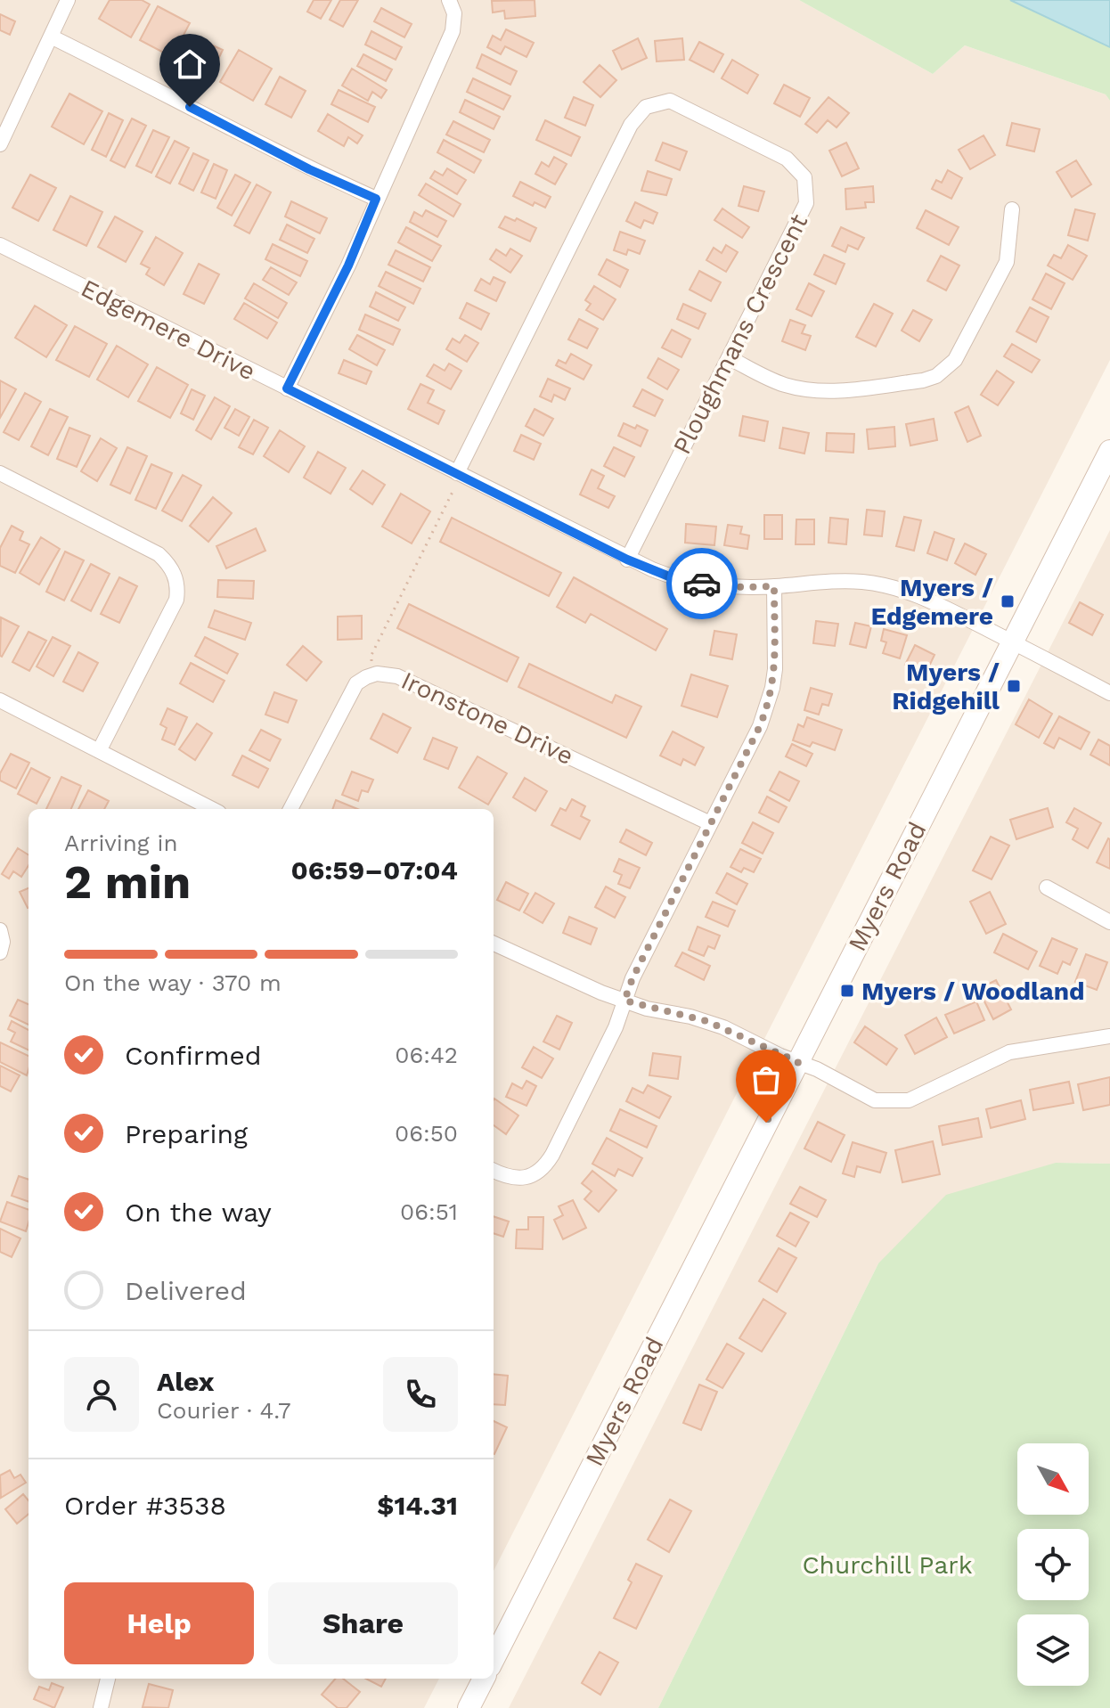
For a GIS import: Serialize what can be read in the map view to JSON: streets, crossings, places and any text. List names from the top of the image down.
{
  "streets": {
    "main road": ["Myers Road"],
    "street": ["Edgemere Drive", "Ploughmans Crescent", "Ironstone Drive"]
  },
  "crossings": [
    ["Edgemere Drive", "Ploughmans Crescent"],
    ["Edgemere Drive", "Myers Road"]
  ],
  "parks": ["Churchill Park"],
  "places": {
    "transit": ["Myers / Edgemere", "Myers / Ridgehill", "Myers / Woodland"]
  },
  "north": "bottom right",
  "page": {
    "heading": ["2 min", "Arriving in", "06:59–07:04"],
    "panel": [
      "Alex",
      "Courier · 4.7",
      "Order #3538",
      "$14.31"
    ],
    "bar": "On the way · 370 m",
    "list": [
      ["Confirmed", "06:42"],
      ["Preparing", "06:50"],
      ["On the way", "06:51"],
      "Delivered"
    ],
    "buttons": ["Help", "Share"]
  }
}
